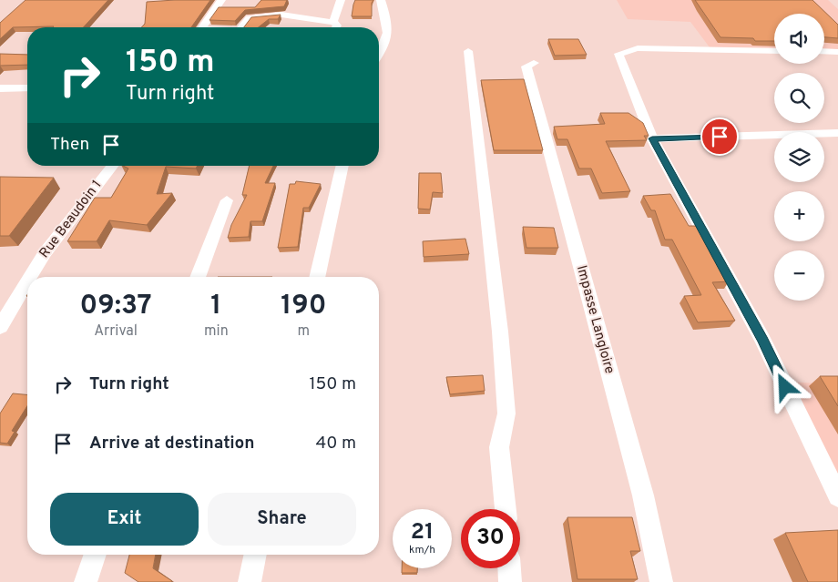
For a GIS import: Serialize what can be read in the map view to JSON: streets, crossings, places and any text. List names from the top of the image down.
{
  "streets": {
    "street": ["Rue Beaudoin 1", "Impasse Langloire"]
  },
  "page": {
    "map_buttons": ["+", "−"],
    "turn": ["150 m", "Turn right"],
    "then": "Then",
    "eta": [
      "09:37",
      "Arrival",
      "1",
      "min",
      "190",
      "m"
    ],
    "list": [
      {
        "name": "Turn right",
        "value": "150 m"
      },
      {
        "name": "Arrive at destination",
        "value": "40 m"
      }
    ],
    "buttons": ["Exit", "Share"],
    "speed": "21 km/h",
    "limit": "30"
  }
}
